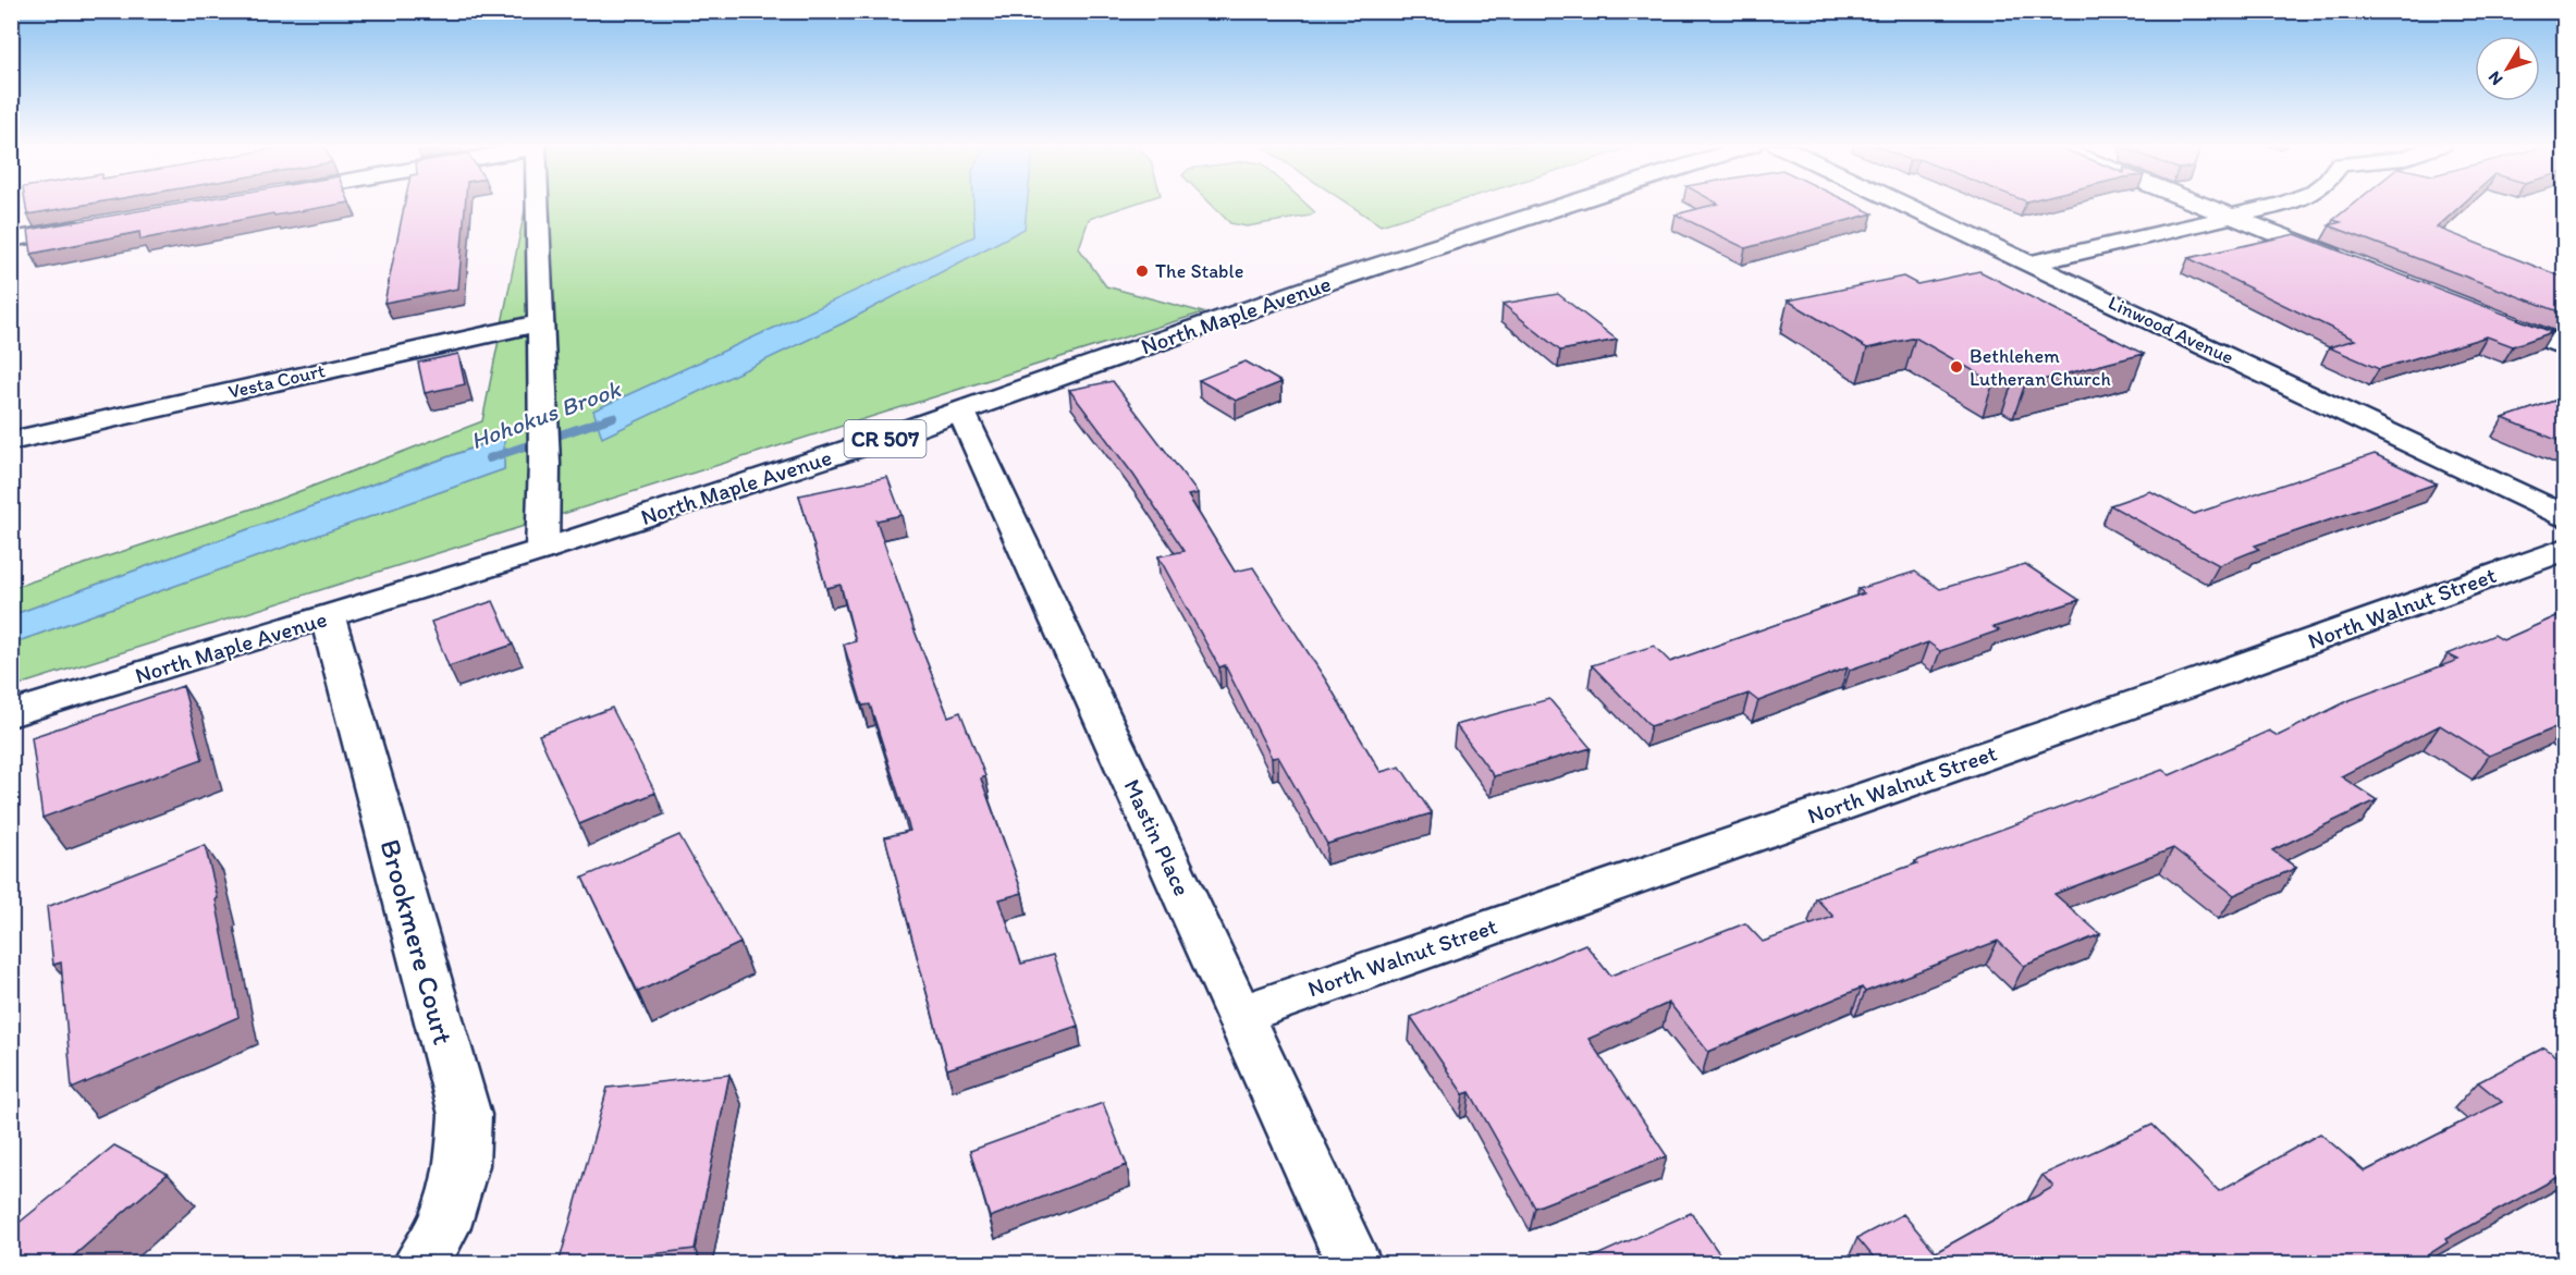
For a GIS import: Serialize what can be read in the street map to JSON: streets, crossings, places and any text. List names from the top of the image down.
{
  "streets": {
    "street": [
      "North Maple Avenue",
      "Linwood Avenue",
      "Vesta Court",
      "CR 507",
      "North Walnut Street",
      "Mastin Place",
      "Brookmere Court"
    ]
  },
  "crossings": [
    ["North Maple Avenue", "Mastin Place"],
    ["North Maple Avenue", "Brookmere Court"],
    ["North Walnut Street", "Mastin Place"]
  ],
  "water": ["Hohokus Brook"],
  "places": ["The Stable", "Bethlehem Lutheran Church"],
  "north": "bottom left"
}
